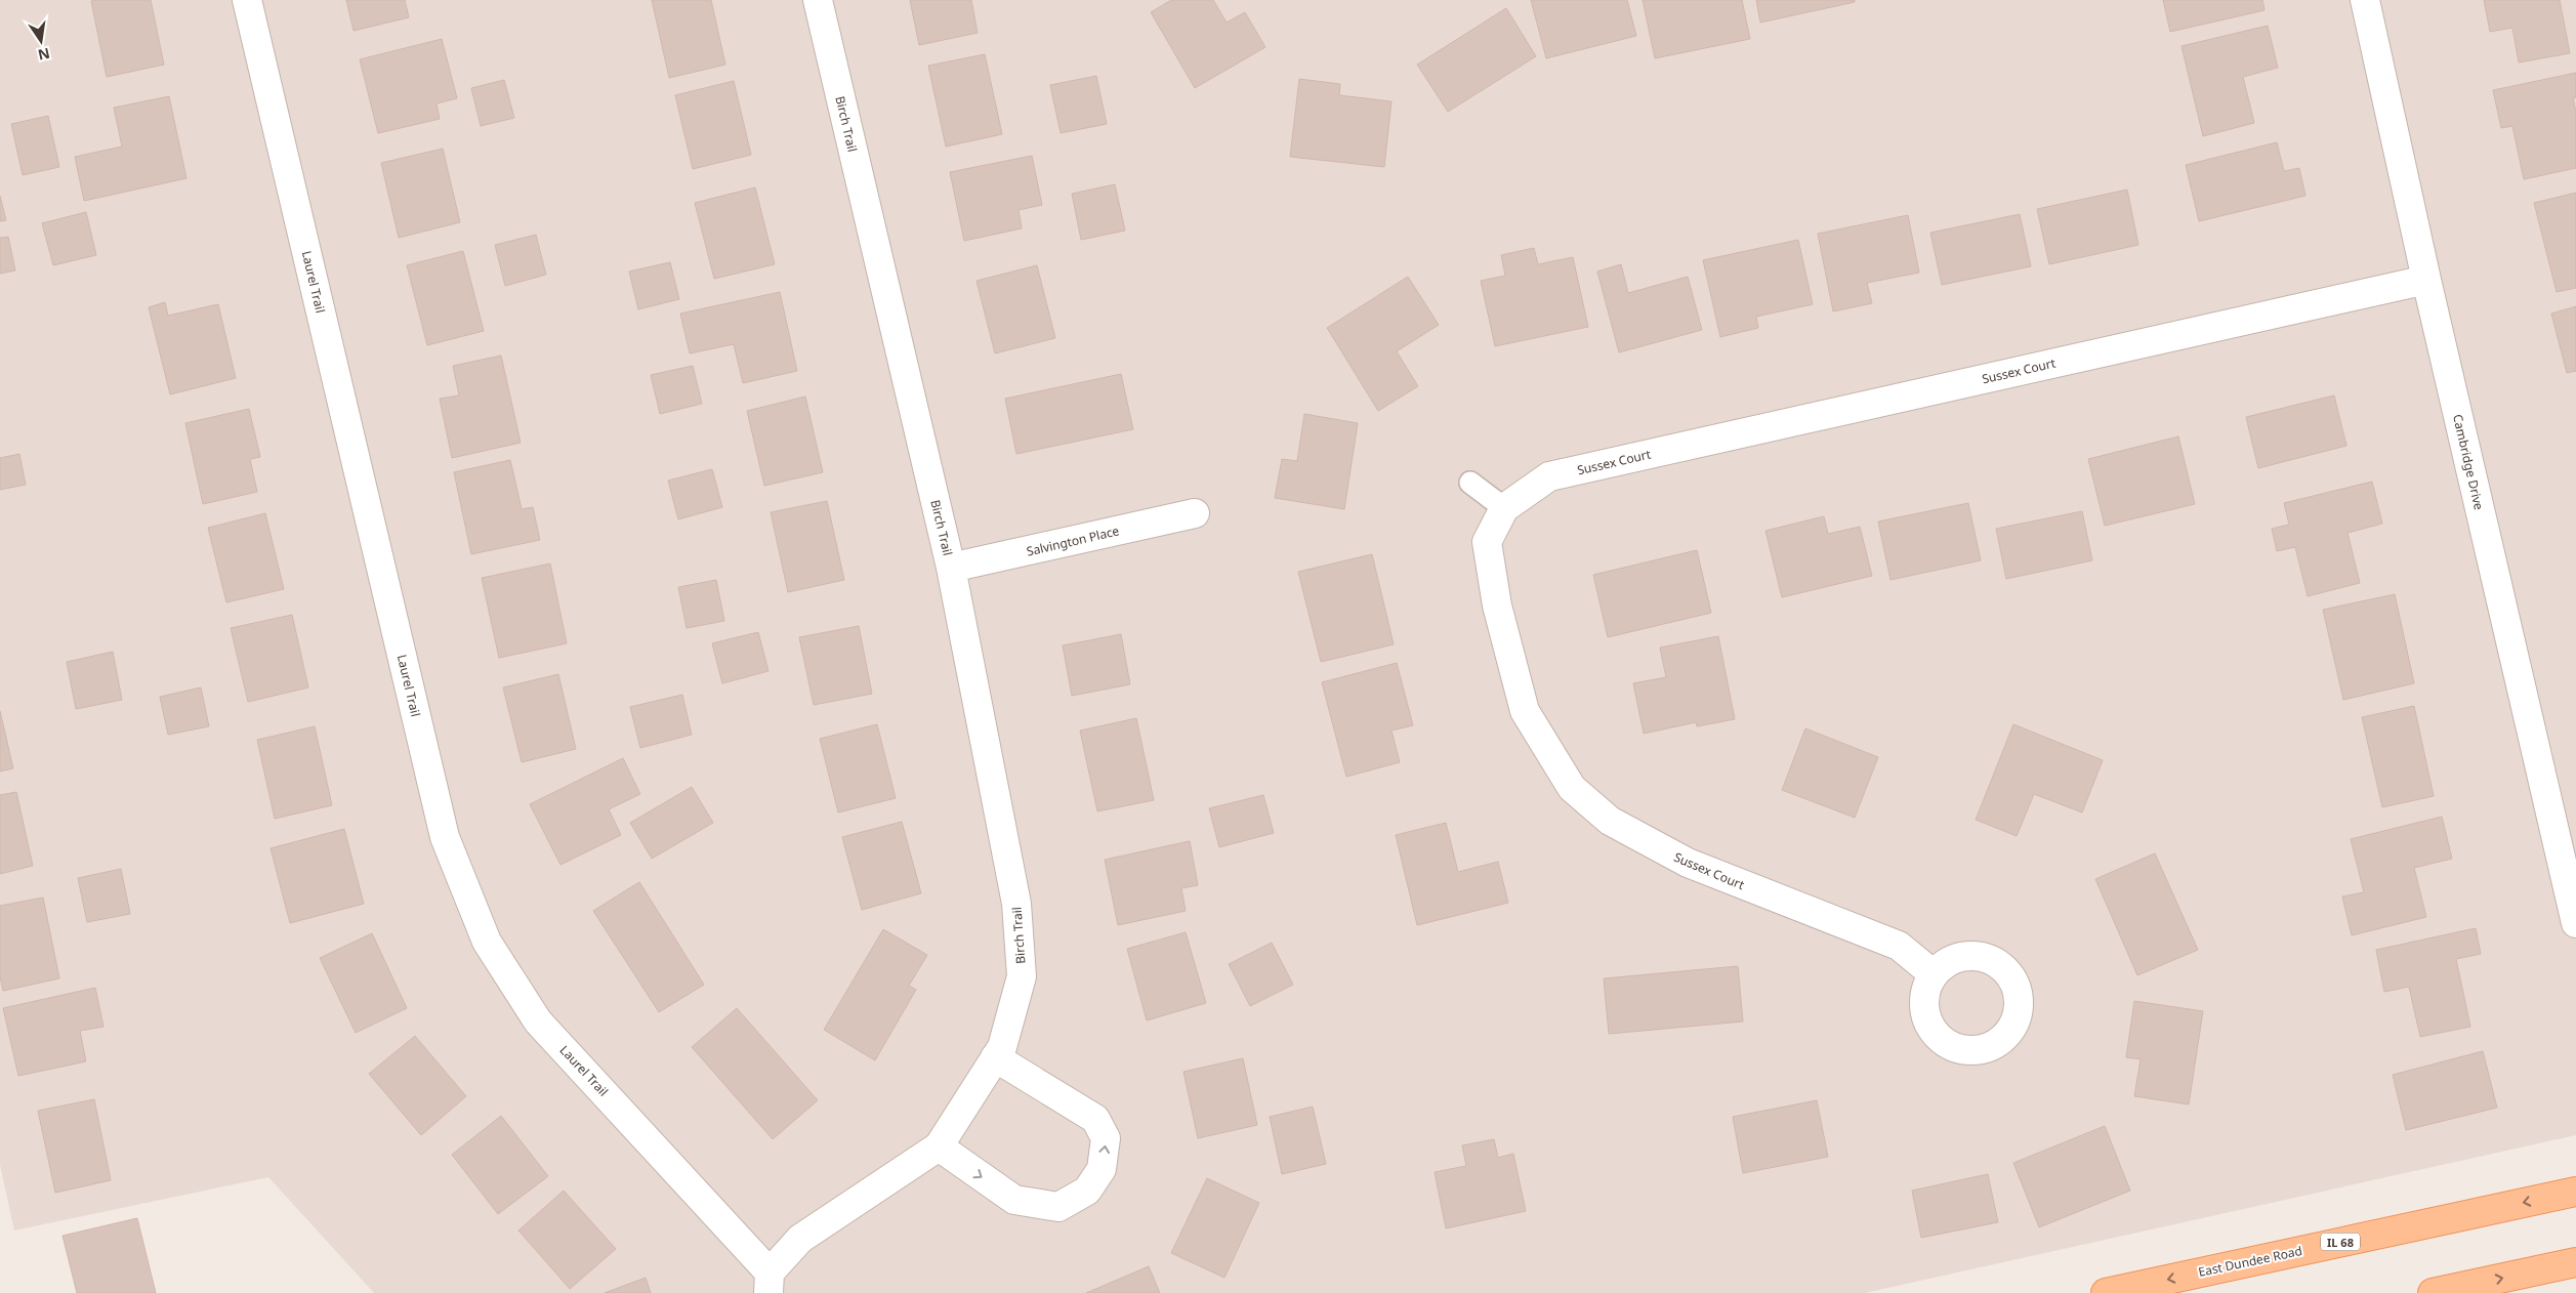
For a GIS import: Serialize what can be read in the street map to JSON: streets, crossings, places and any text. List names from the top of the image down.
{
  "streets": {
    "main road": ["IL 68", "East Dundee Road"],
    "street": [
      "Birch Trail",
      "Laurel Trail",
      "Sussex Court",
      "Cambridge Drive",
      "Salvington Place"
    ]
  },
  "crossings": [
    ["Birch Trail", "Laurel Trail"],
    ["Birch Trail", "Salvington Place"],
    ["Sussex Court", "Cambridge Drive"]
  ],
  "north": "bottom"
}
